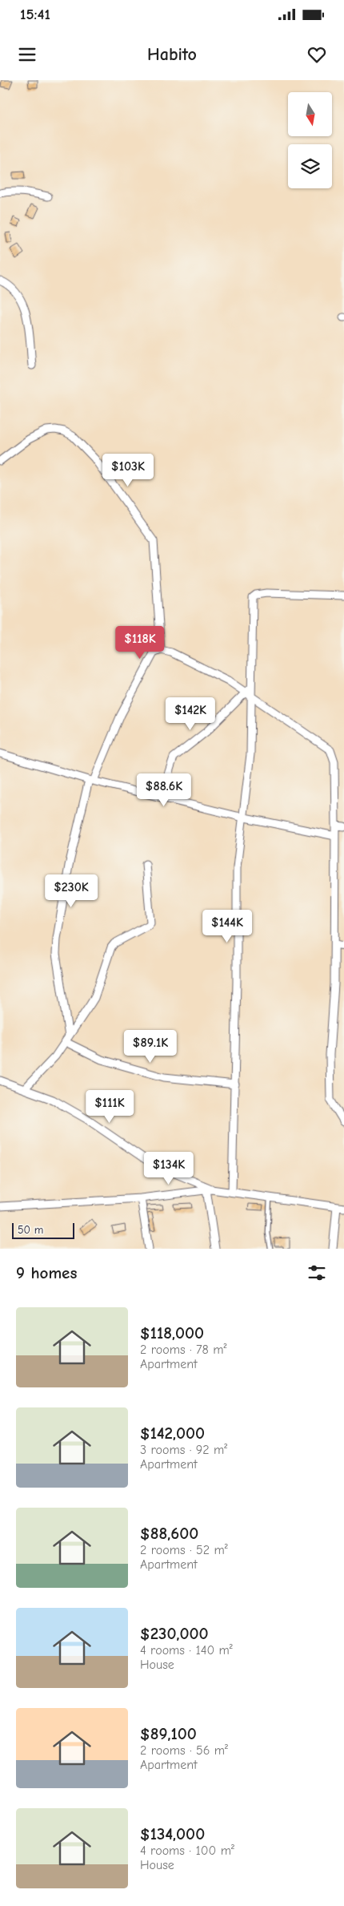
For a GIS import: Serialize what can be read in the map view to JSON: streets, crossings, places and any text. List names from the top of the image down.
{
  "scale_bar": "50 m",
  "north": "bottom",
  "page": {
    "status": "15:41",
    "header": "Habito",
    "price": [
      "$103K",
      "$118K",
      "$142K",
      "$88.6K",
      "$230K",
      "$144K",
      "$89.1K",
      "$111K",
      "$134K"
    ],
    "scale": "50 m",
    "heading": "9 homes",
    "list": [
      {
        "name": "$118,000",
        "note": "2 rooms · 78 m² · Apartment"
      },
      {
        "name": "$142,000",
        "note": "3 rooms · 92 m² · Apartment"
      },
      {
        "name": "$88,600",
        "note": "2 rooms · 52 m² · Apartment"
      },
      {
        "name": "$230,000",
        "note": "4 rooms · 140 m² · House"
      },
      {
        "name": "$89,100",
        "note": "2 rooms · 56 m² · Apartment"
      },
      {
        "name": "$134,000",
        "note": "4 rooms · 100 m² · House"
      }
    ]
  }
}
